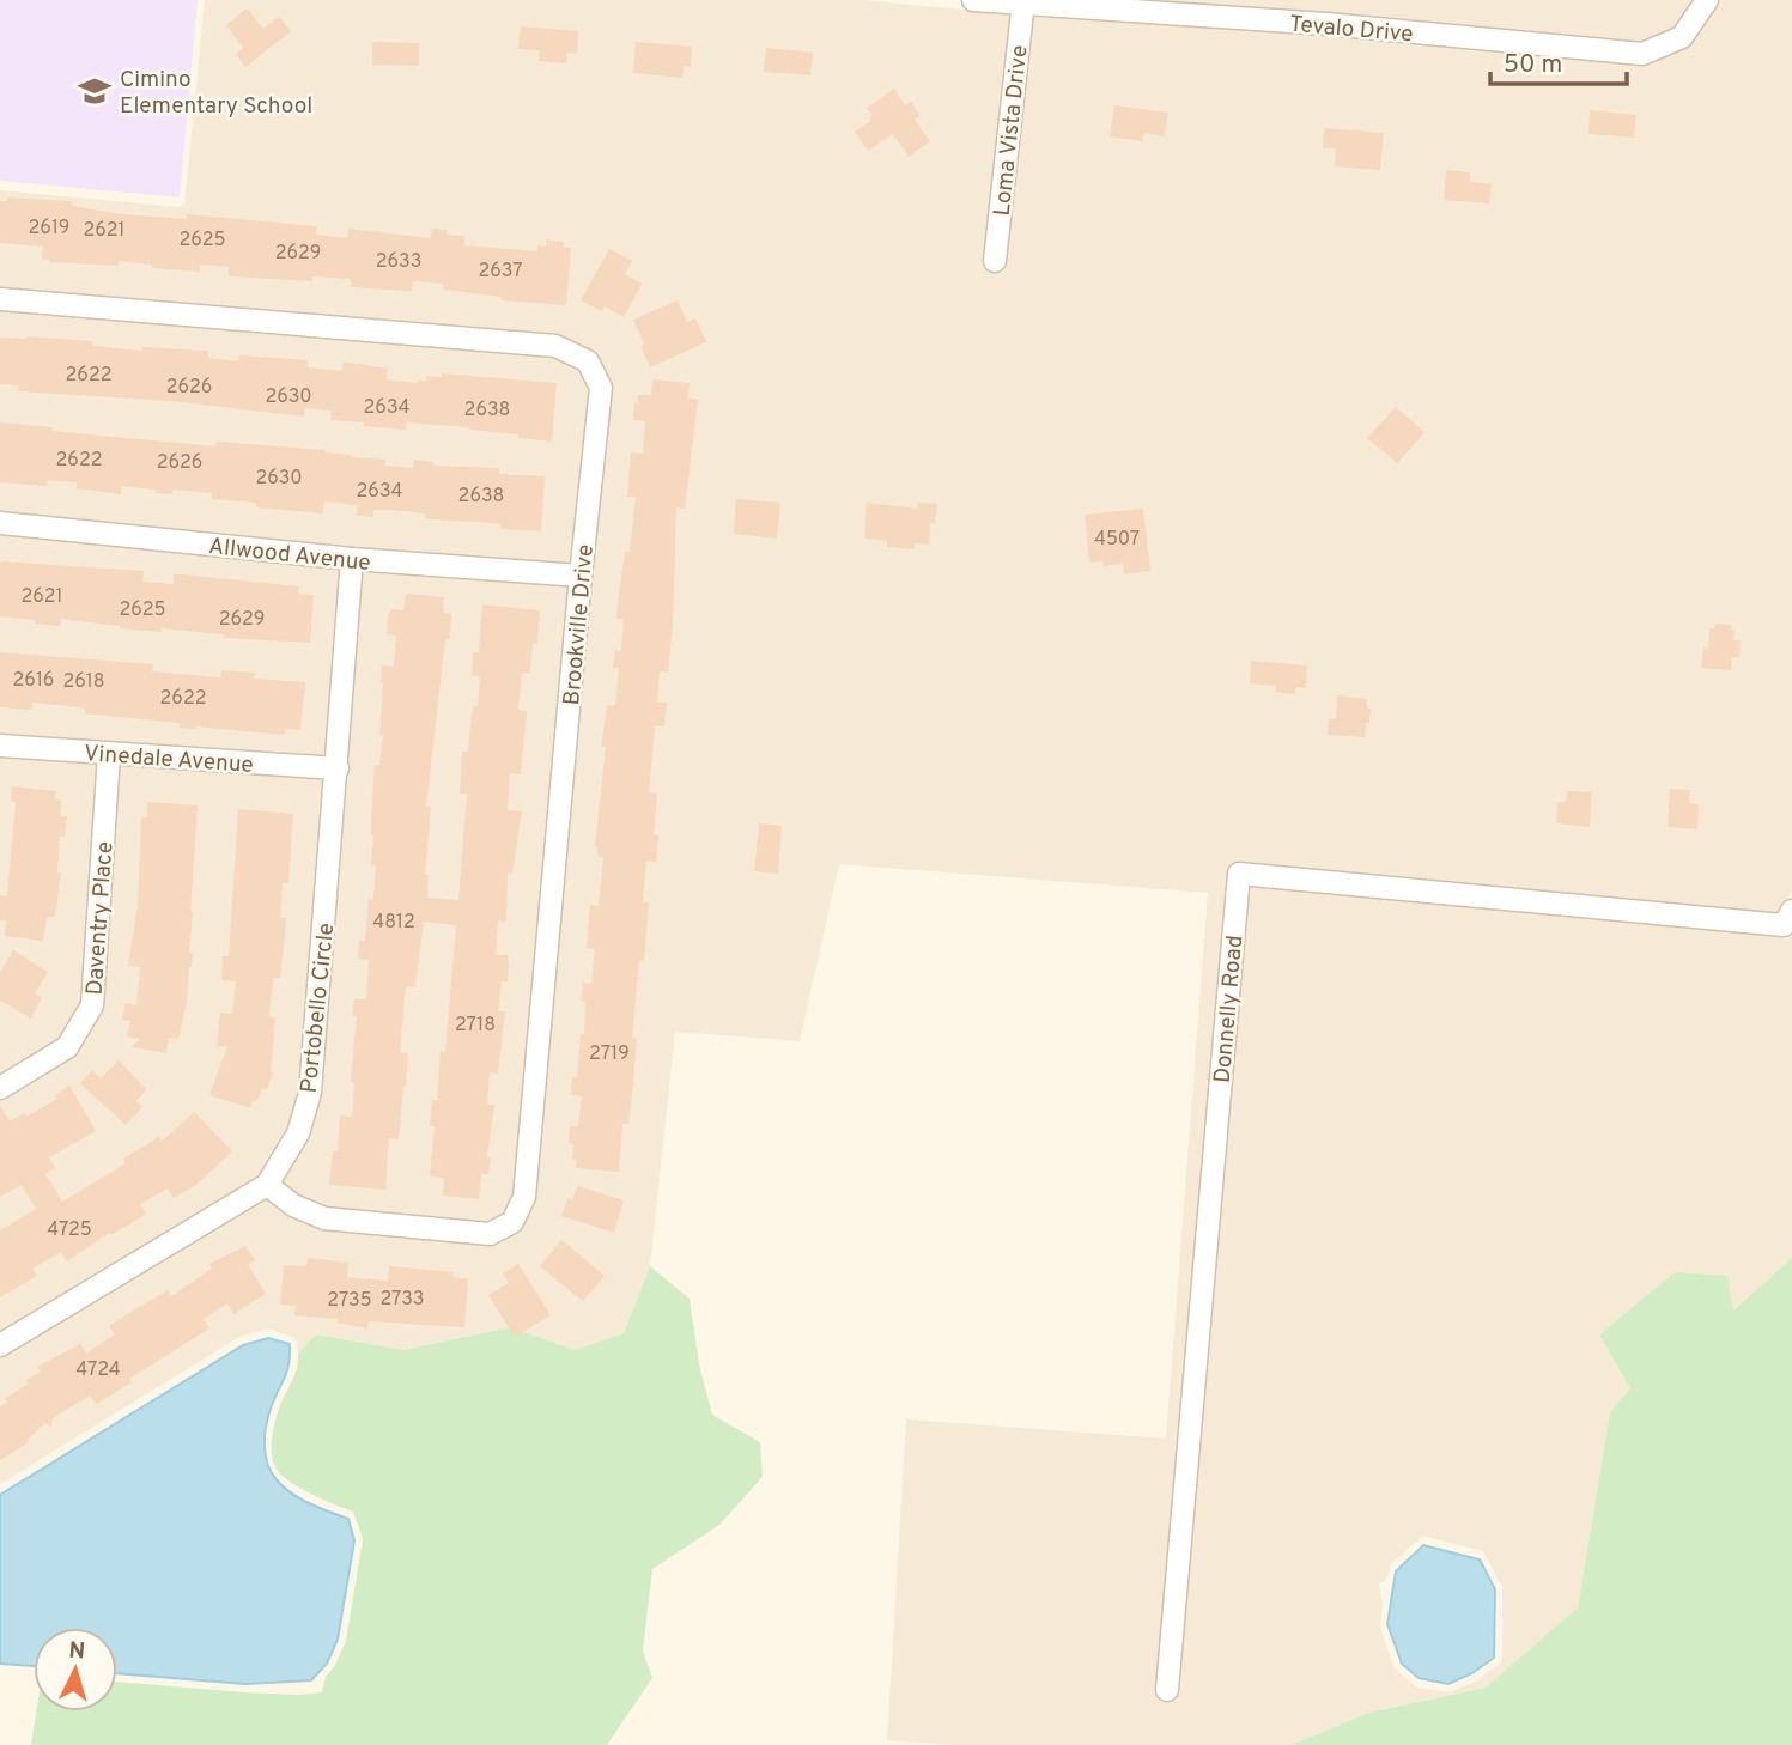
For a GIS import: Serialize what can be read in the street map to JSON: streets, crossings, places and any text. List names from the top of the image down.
{
  "streets": {
    "street": [
      "Tevalo Drive",
      "Loma Vista Drive",
      "Allwood Avenue",
      "Brookville Drive",
      "Vinedale Avenue",
      "Daventry Place",
      "Portobello Circle",
      "Donnelly Road"
    ]
  },
  "crossings": [
    ["Tevalo Drive", "Loma Vista Drive"],
    ["Allwood Avenue", "Brookville Drive"],
    ["Allwood Avenue", "Portobello Circle"],
    ["Brookville Drive", "Portobello Circle"],
    ["Vinedale Avenue", "Daventry Place"],
    ["Vinedale Avenue", "Portobello Circle"]
  ],
  "places": {
    "school or university": ["Cimino Elementary School"]
  },
  "house_numbers": [
    "2619",
    "2621",
    "2625",
    "2629",
    "2633",
    "2637",
    "2622",
    "2626",
    "2630",
    "2634",
    "2638",
    "2622",
    "2626",
    "2630",
    "2634",
    "2638",
    "4507",
    "2621",
    "2625",
    "2629",
    "2616",
    "2618",
    "2622",
    "4812",
    "2718",
    "2719",
    "4725",
    "2733",
    "2735",
    "4724"
  ],
  "scale_bar": "50 m",
  "north": "top"
}
